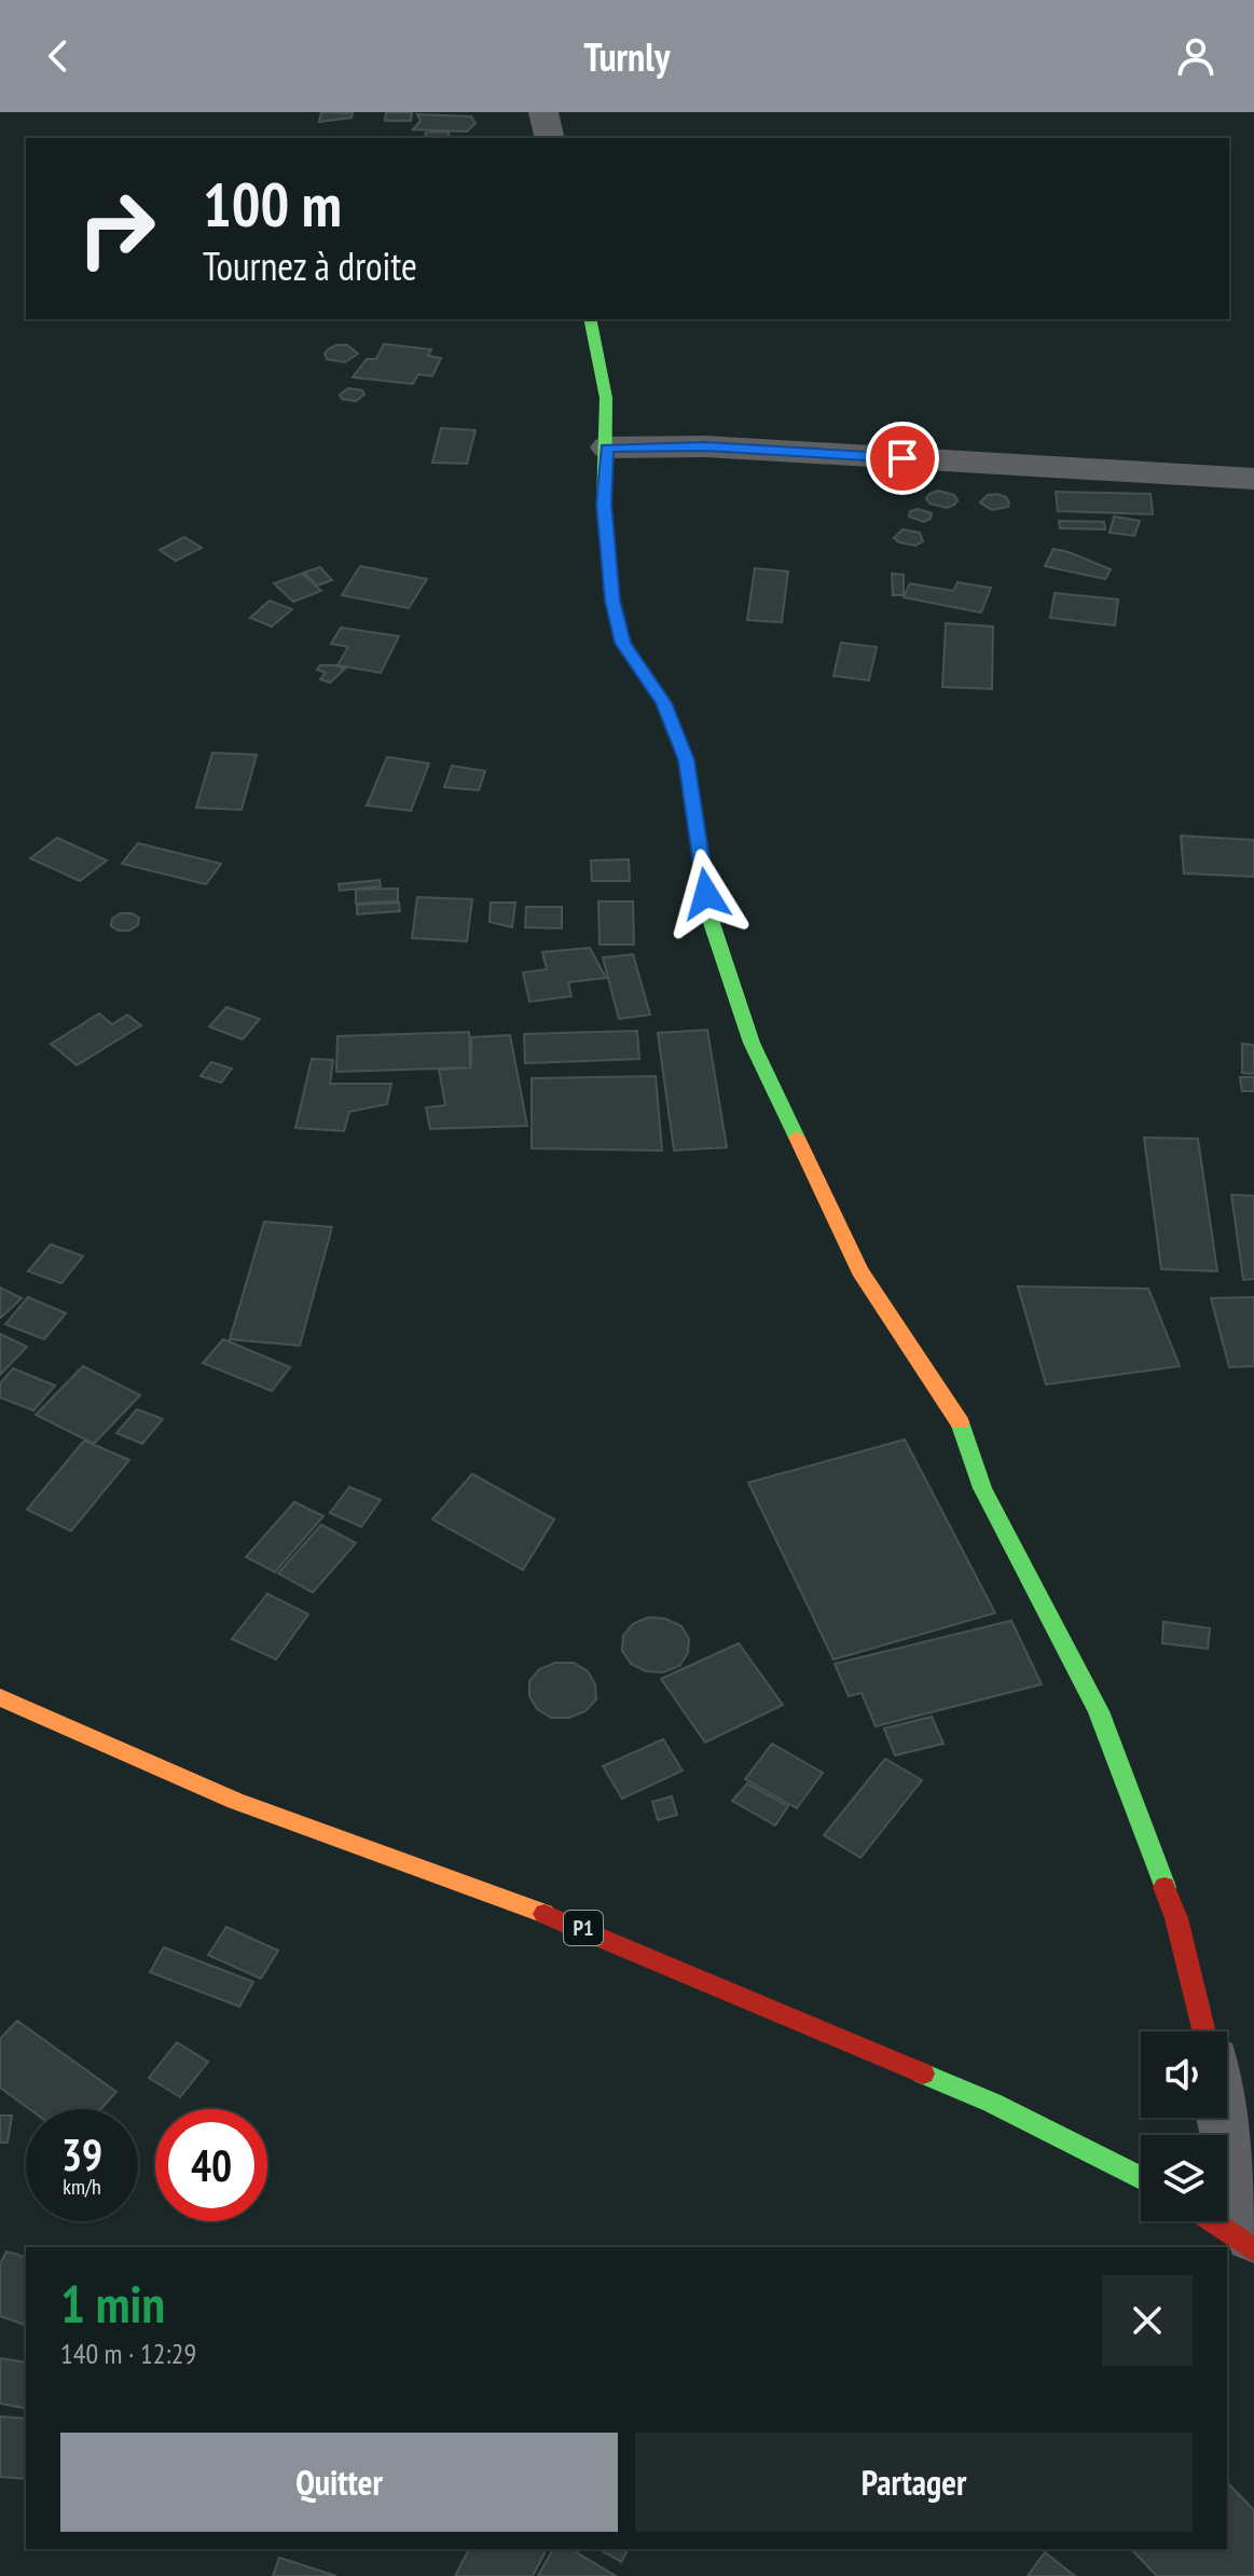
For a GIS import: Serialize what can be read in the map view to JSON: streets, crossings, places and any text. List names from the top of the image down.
{
  "streets": {
    "street": ["P1"]
  },
  "page": {
    "header": "Turnly",
    "turn": ["100 m", "Tournez à droite"],
    "speed": "39 km/h",
    "limit": "40",
    "heading": ["1 min", "140 m · 12:29"],
    "buttons": ["Quitter", "Partager"]
  }
}
